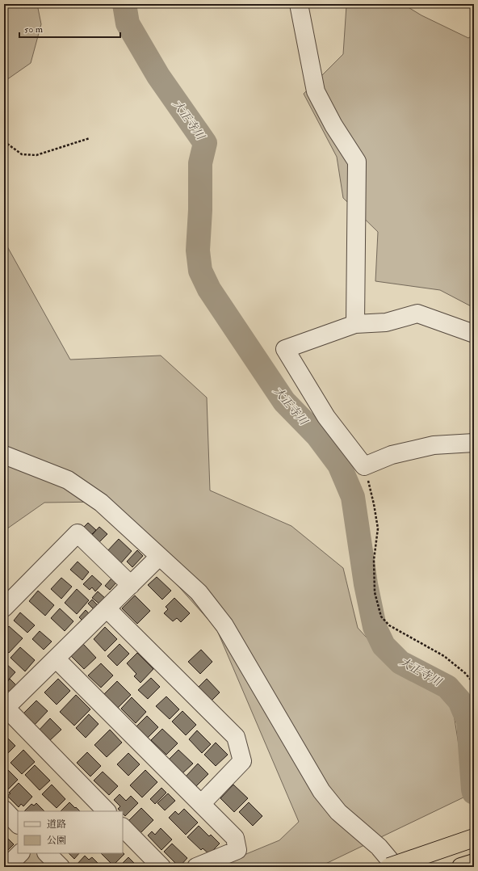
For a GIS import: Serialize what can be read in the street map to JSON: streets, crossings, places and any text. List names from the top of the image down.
{
  "water": ["大正寺川"],
  "legend": ["道路", "公園"],
  "scale_bar": "50 m"
}
